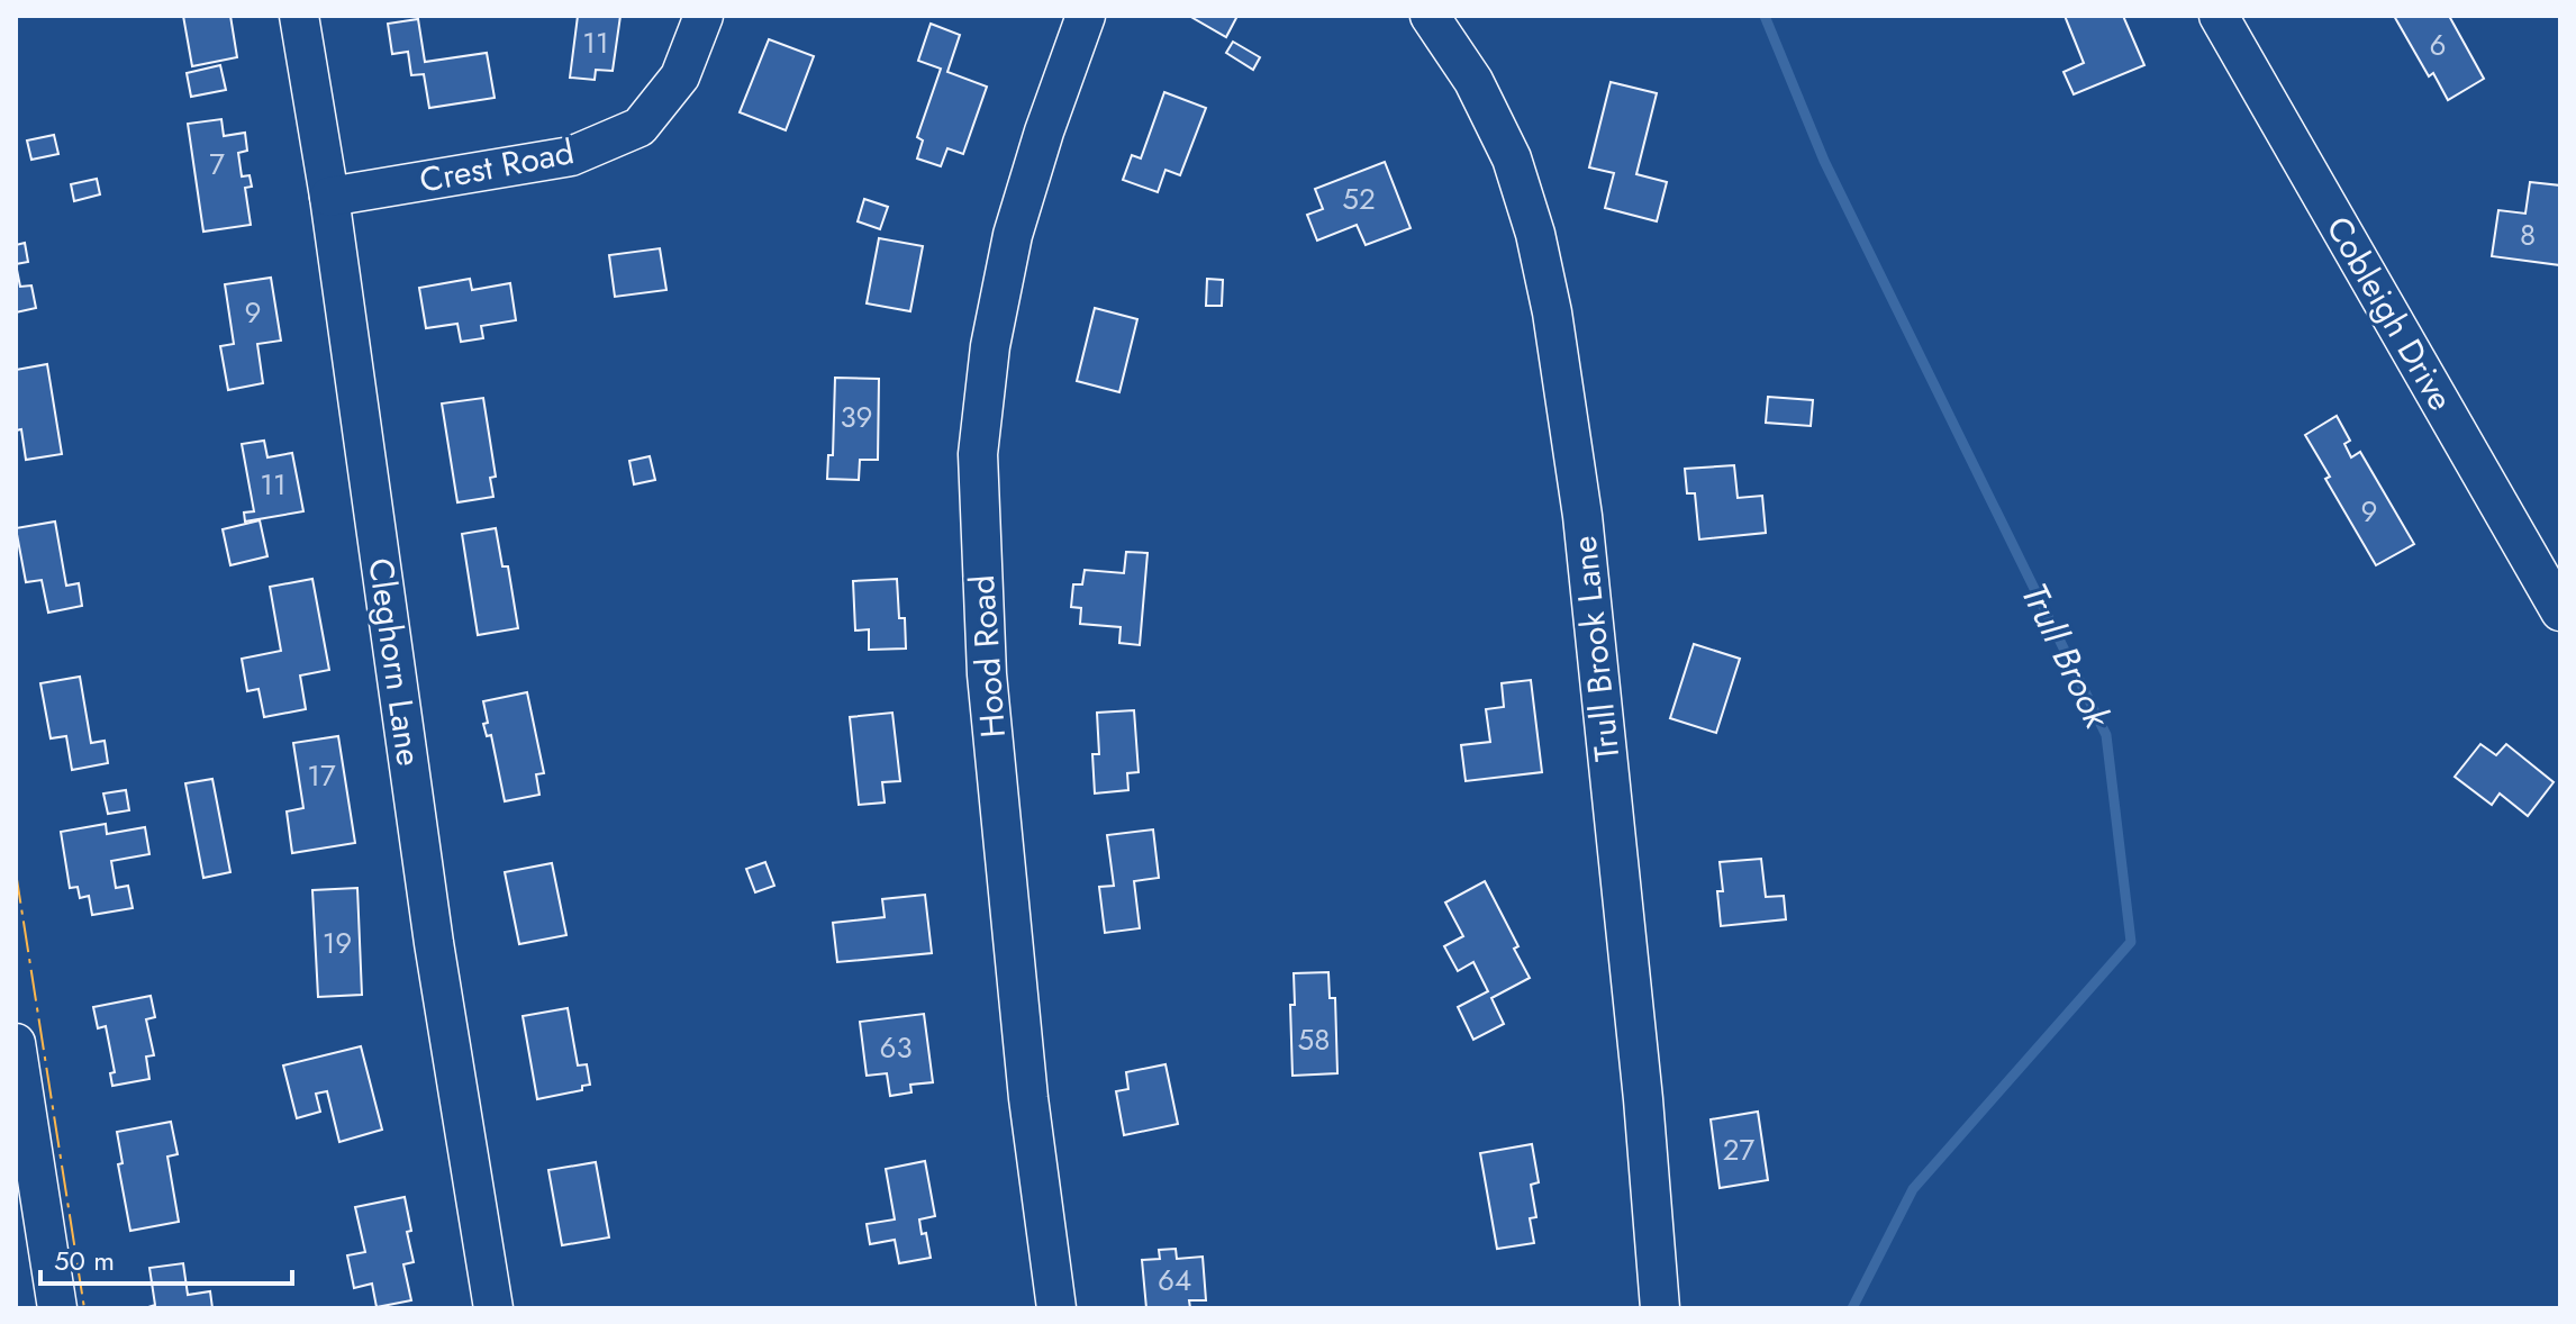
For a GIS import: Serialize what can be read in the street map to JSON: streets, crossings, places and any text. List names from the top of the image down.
{
  "streets": {
    "street": [
      "Crest Road",
      "Cobleigh Drive",
      "Trull Brook Lane",
      "Hood Road",
      "Cleghorn Lane"
    ]
  },
  "crossings": [
    ["Crest Road", "Cleghorn Lane"]
  ],
  "water": ["Trull Brook"],
  "house_numbers": [
    "11",
    "6",
    "7",
    "52",
    "8",
    "9",
    "39",
    "11",
    "9",
    "17",
    "19",
    "58",
    "63",
    "27",
    "64"
  ],
  "scale_bar": "50 m"
}
